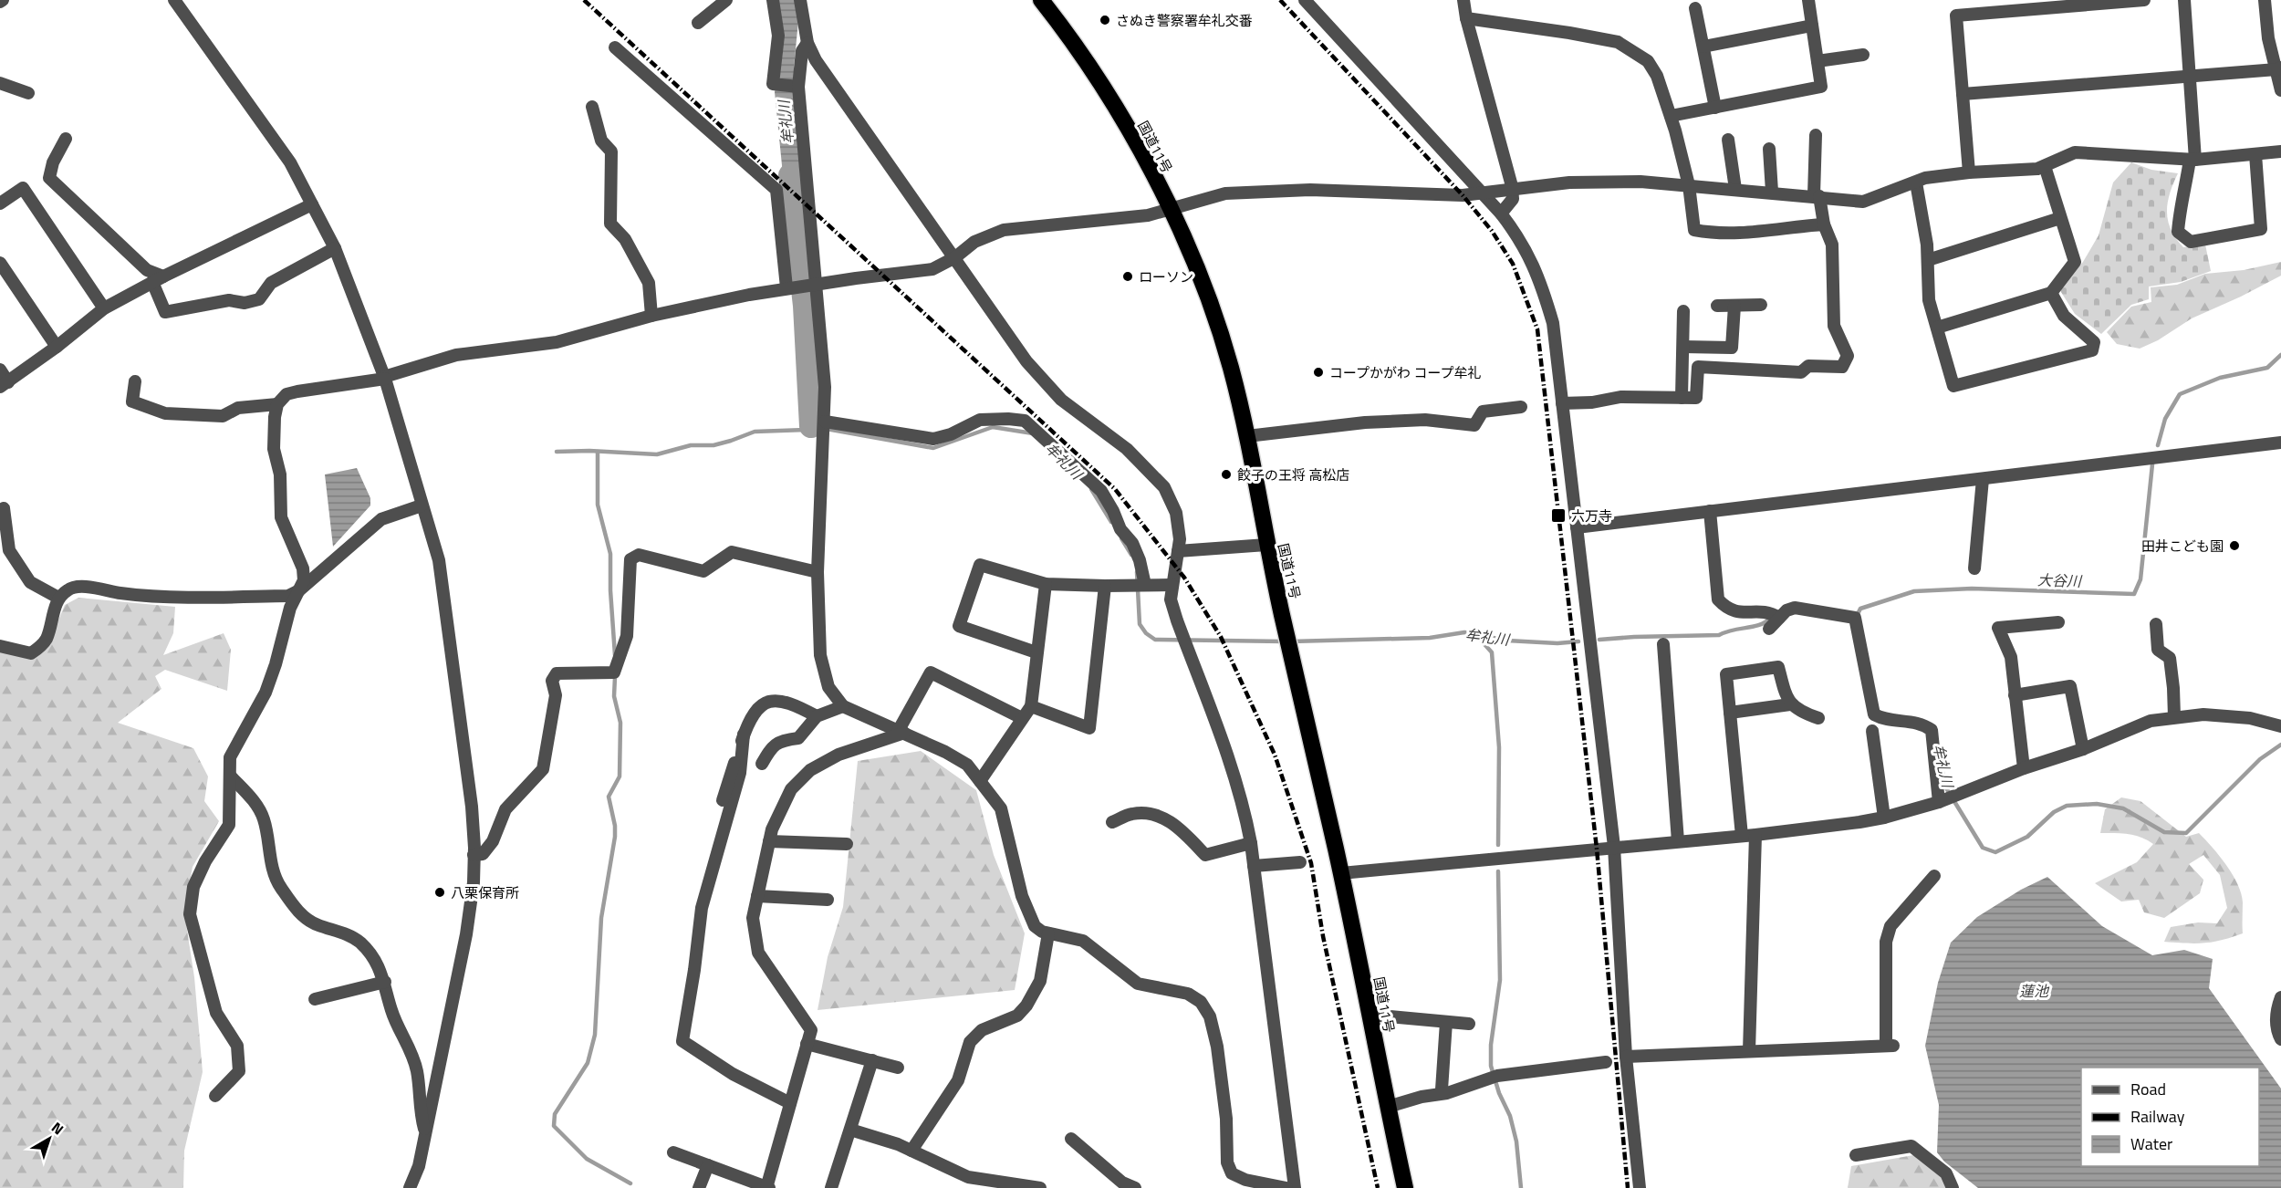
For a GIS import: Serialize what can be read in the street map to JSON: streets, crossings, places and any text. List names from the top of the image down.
{
  "streets": {
    "highway": ["国道11号"]
  },
  "water": ["牟礼川", "大谷川", "蓮池"],
  "places": {
    "other": [
      "さぬき警察署牟礼交番",
      "ローソン",
      "コープかがわ コープ牟礼",
      "餃子の王将 高松店",
      "田井こども園",
      "八栗保育所"
    ],
    "transit": ["六万寺"]
  },
  "legend": ["Road", "Railway", "Water"],
  "north": "top right"
}
